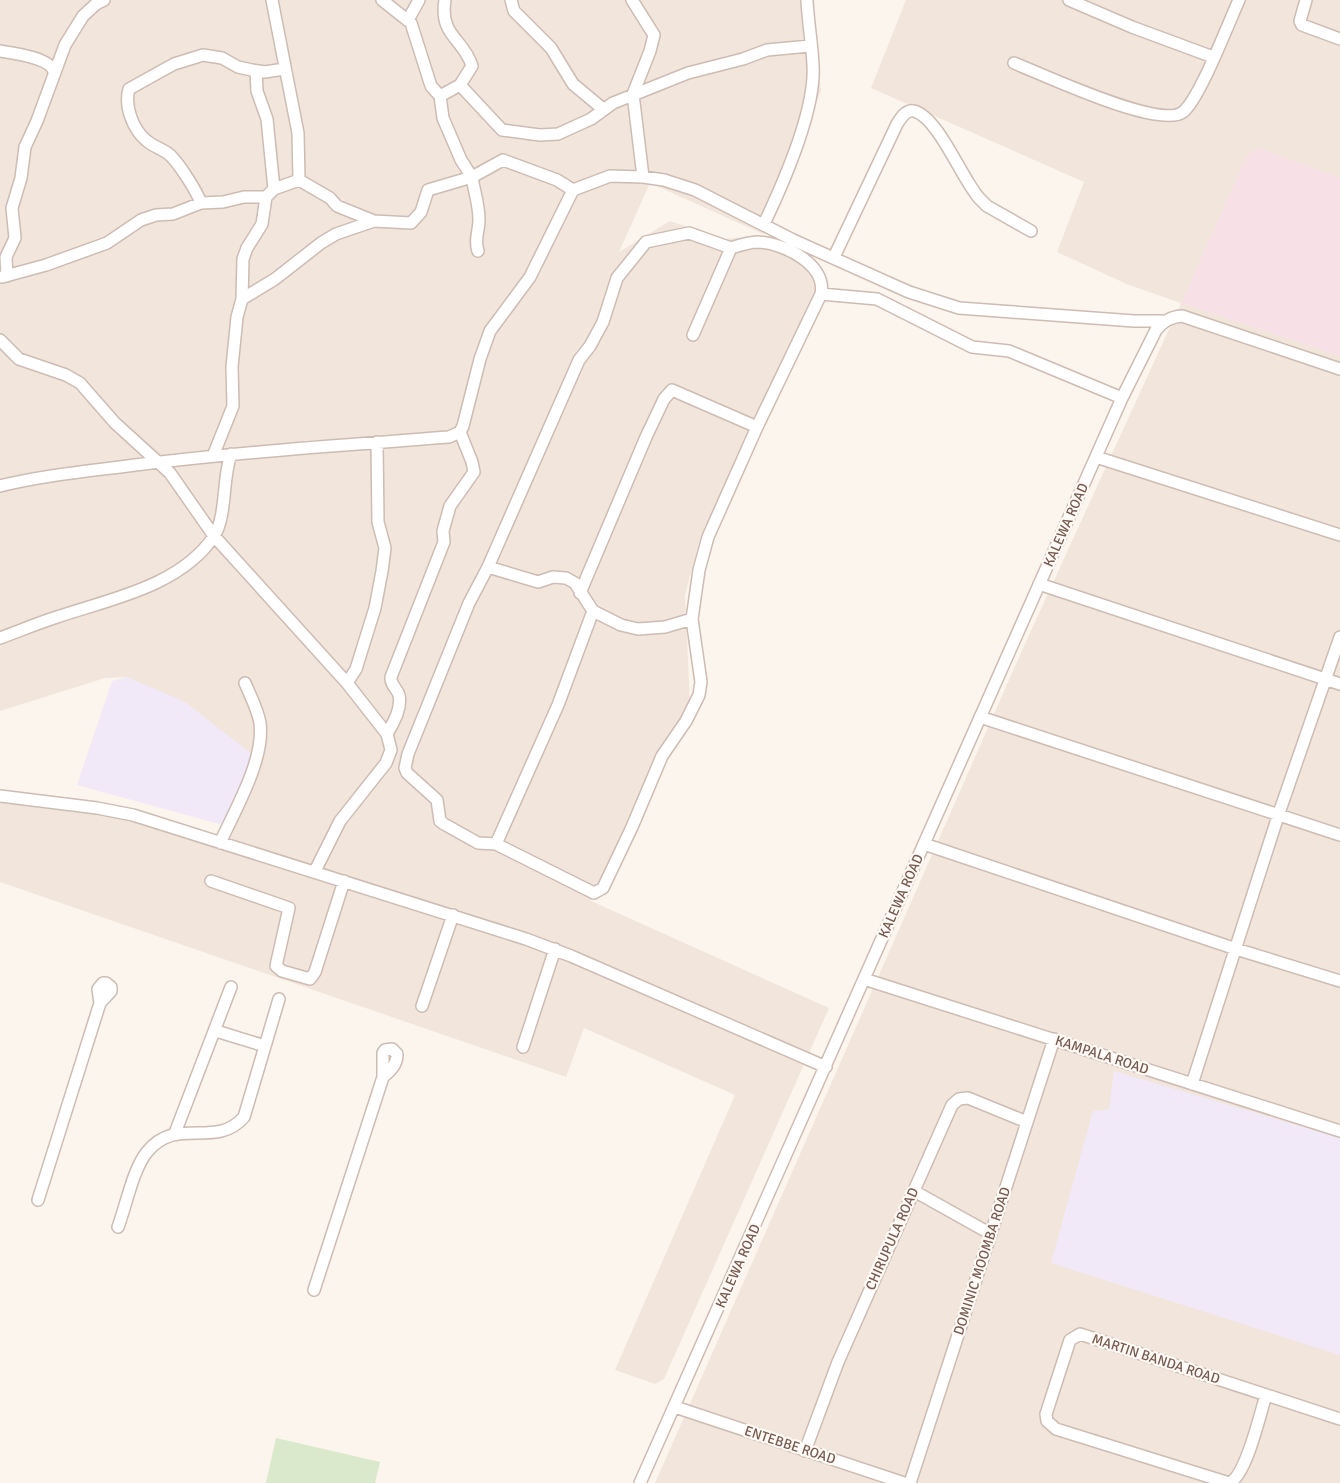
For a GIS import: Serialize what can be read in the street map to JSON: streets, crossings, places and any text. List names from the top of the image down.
{
  "streets": {
    "street": [
      "KALEWA ROAD",
      "KAMPALA ROAD",
      "CHIRUPULA ROAD",
      "DOMINIC MOOMBA ROAD",
      "MARTIN BANDA ROAD",
      "ENTEBBE ROAD"
    ]
  },
  "crossings": [
    ["KALEWA ROAD", "KAMPALA ROAD"],
    ["KALEWA ROAD", "ENTEBBE ROAD"],
    ["KAMPALA ROAD", "DOMINIC MOOMBA ROAD"],
    ["CHIRUPULA ROAD", "DOMINIC MOOMBA ROAD"],
    ["CHIRUPULA ROAD", "ENTEBBE ROAD"]
  ]
}
